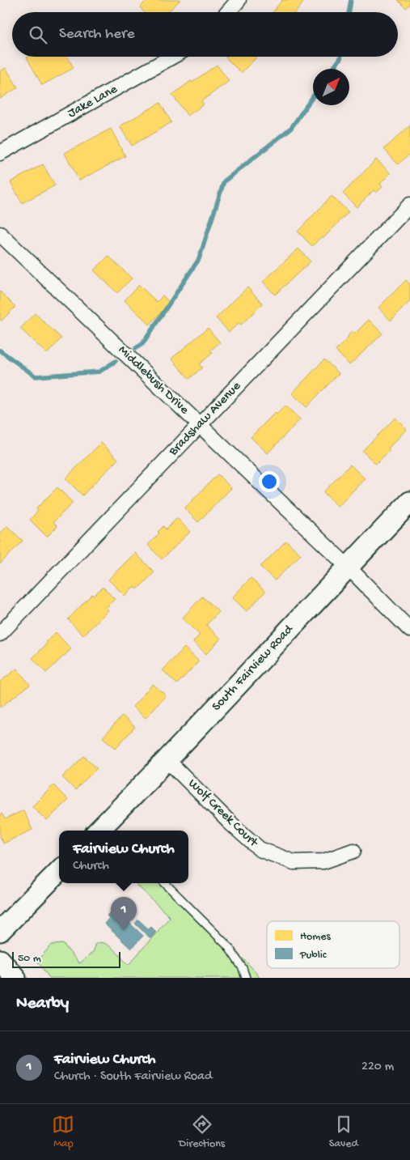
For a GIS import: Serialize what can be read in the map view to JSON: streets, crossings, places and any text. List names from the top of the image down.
{
  "streets": {
    "street": [
      "Jake Lane",
      "Middlebush Drive",
      "Bradshaw Avenue",
      "South Fairview Road",
      "Wolf Creek Court"
    ]
  },
  "crossings": [
    ["Middlebush Drive", "Bradshaw Avenue"],
    ["Middlebush Drive", "South Fairview Road"],
    ["South Fairview Road", "Wolf Creek Court"]
  ],
  "legend": ["Homes", "Public"],
  "scale_bar": "50 m",
  "north": "top right",
  "page": {
    "search": "Search here",
    "popup": ["Fairview Church", "Church"],
    "pins": "1",
    "scale": "50 m",
    "heading": "Nearby",
    "list": [
      {
        "mark": "1",
        "name": "Fairview Church",
        "note": "Church · South Fairview Road",
        "value": "220 m"
      }
    ],
    "nav": ["Map", "Directions", "Saved"]
  }
}
